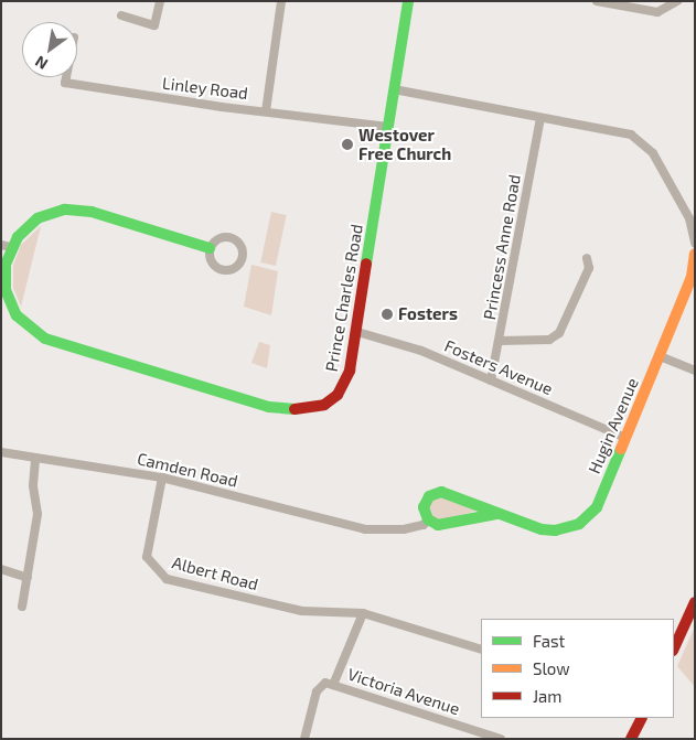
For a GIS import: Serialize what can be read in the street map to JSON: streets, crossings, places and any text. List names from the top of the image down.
{
  "streets": {
    "street": [
      "Linley Road",
      "Princess Anne Road",
      "Prince Charles Road",
      "Fosters Avenue",
      "Hugin Avenue",
      "Camden Road",
      "Albert Road",
      "Victoria Avenue"
    ]
  },
  "crossings": [
    ["Linley Road", "Prince Charles Road"],
    ["Princess Anne Road", "Fosters Avenue"],
    ["Prince Charles Road", "Fosters Avenue"],
    ["Fosters Avenue", "Hugin Avenue"],
    ["Hugin Avenue", "Camden Road"],
    ["Camden Road", "Albert Road"]
  ],
  "places": ["Westover Free Church", "Fosters"],
  "legend": ["Fast", "Slow", "Jam"],
  "north": "bottom left"
}
